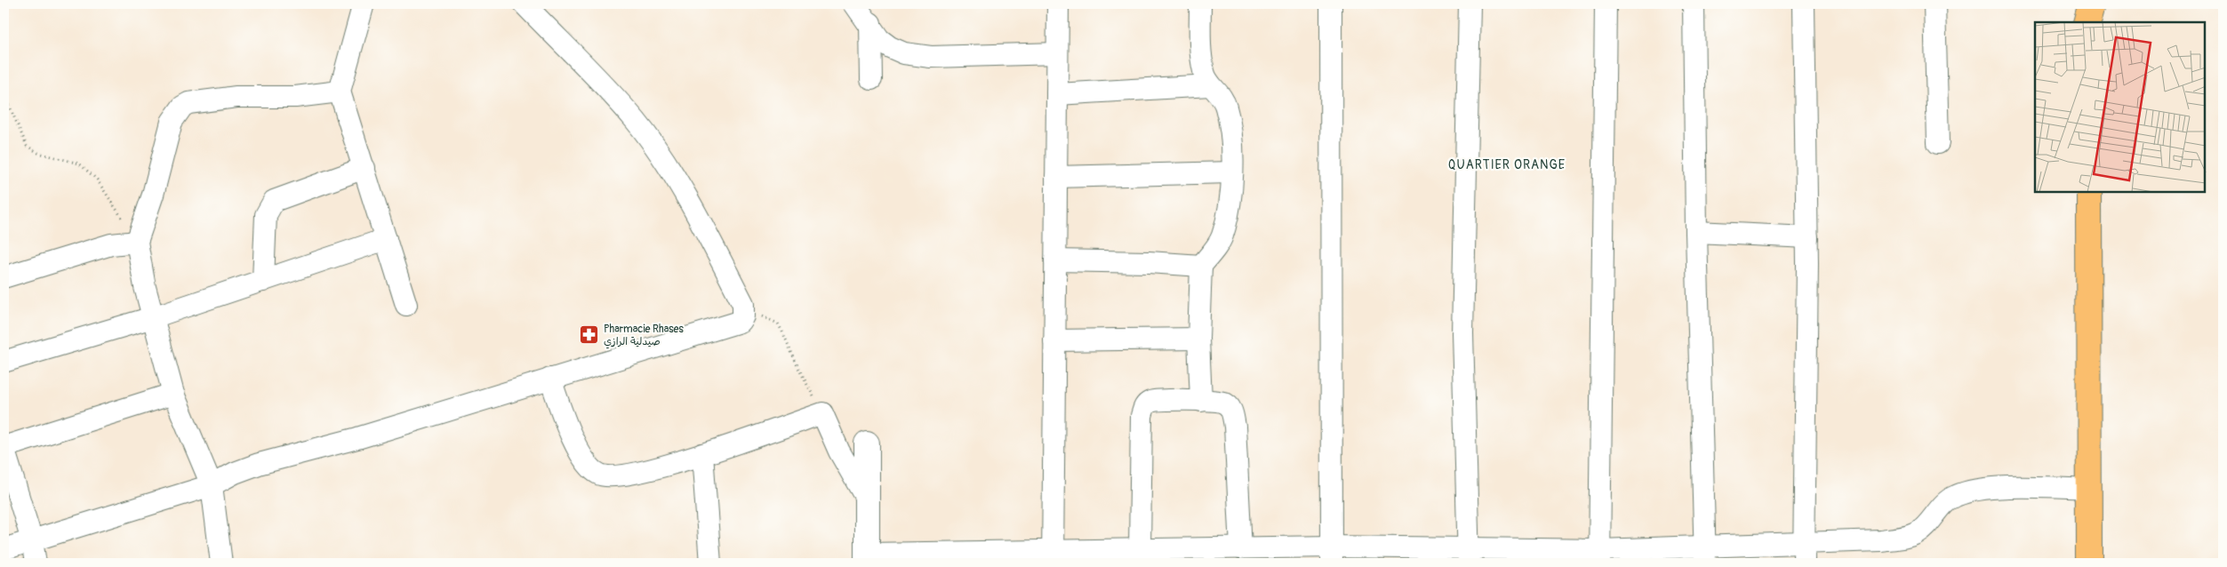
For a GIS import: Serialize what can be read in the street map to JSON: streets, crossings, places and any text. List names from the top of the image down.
{
  "districts": ["QUARTIER ORANGE"],
  "places": {
    "pharmacy": ["Pharmacie Rhases صيدلية الرازي"]
  }
}
